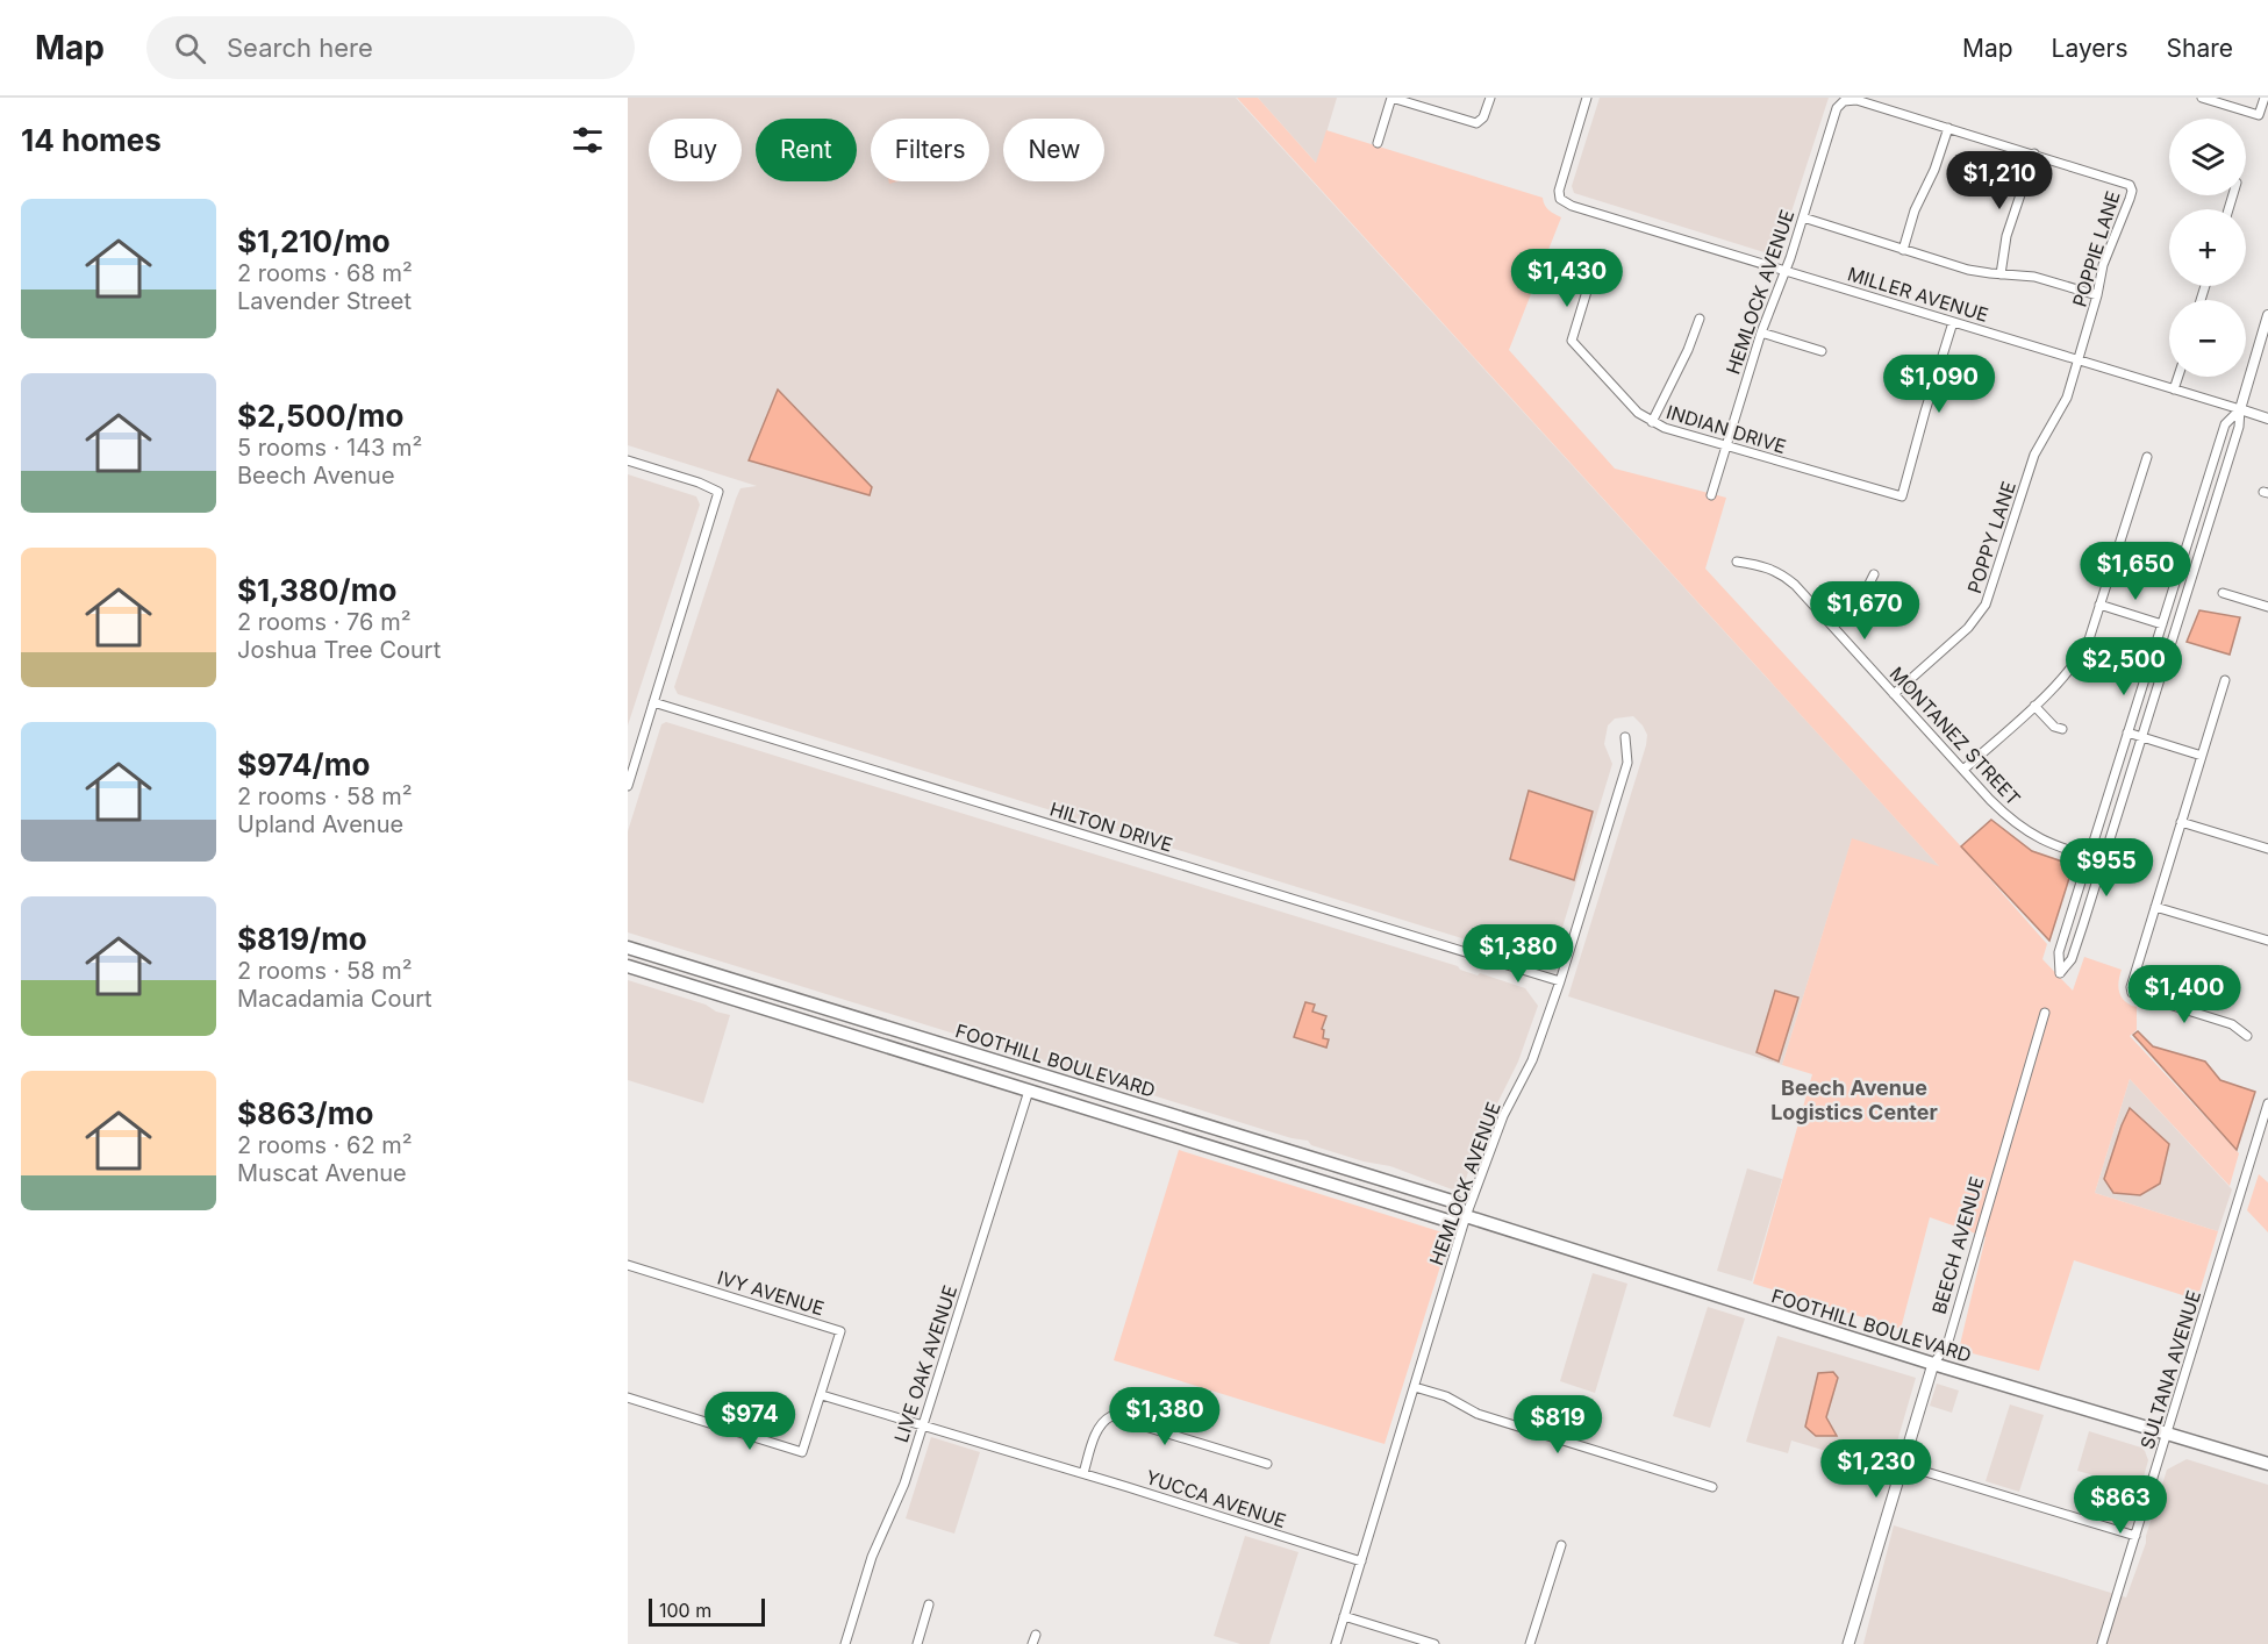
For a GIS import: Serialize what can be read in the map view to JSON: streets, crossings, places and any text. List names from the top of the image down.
{
  "streets": {
    "main road": ["FOOTHILL BOULEVARD", "BEECH AVENUE"],
    "street": [
      "POPPIE LANE",
      "HEMLOCK AVENUE",
      "MILLER AVENUE",
      "INDIAN DRIVE",
      "POPPY LANE",
      "MONTANEZ STREET",
      "HILTON DRIVE",
      "IVY AVENUE",
      "LIVE OAK AVENUE",
      "SULTANA AVENUE",
      "YUCCA AVENUE"
    ]
  },
  "crossings": [
    ["POPPIE LANE", "MILLER AVENUE"],
    ["POPPIE LANE", "POPPY LANE"],
    ["HEMLOCK AVENUE", "MILLER AVENUE"],
    ["HEMLOCK AVENUE", "INDIAN DRIVE"],
    ["HEMLOCK AVENUE", "HILTON DRIVE"],
    ["HEMLOCK AVENUE", "FOOTHILL BOULEVARD"],
    ["HEMLOCK AVENUE", "YUCCA AVENUE"],
    ["MILLER AVENUE", "INDIAN DRIVE"],
    ["MILLER AVENUE", "POPPY LANE"],
    ["POPPY LANE", "MONTANEZ STREET"],
    ["FOOTHILL BOULEVARD", "BEECH AVENUE"],
    ["FOOTHILL BOULEVARD", "LIVE OAK AVENUE"],
    ["FOOTHILL BOULEVARD", "SULTANA AVENUE"],
    ["IVY AVENUE", "YUCCA AVENUE"],
    ["LIVE OAK AVENUE", "YUCCA AVENUE"]
  ],
  "districts": ["Beech Avenue Logistics Center"],
  "scale_bar": "100 m",
  "page": {
    "header": "Map",
    "search": "Search here",
    "nav": ["Map", "Layers", "Share"],
    "heading": "14 homes",
    "map_buttons": ["+", "−"],
    "chip": [
      "Buy",
      "Rent",
      "Filters",
      "New"
    ],
    "price": [
      "$1,210",
      "$1,430",
      "$1,090",
      "$1,650",
      "$1,670",
      "$2,500",
      "$955",
      "$1,380",
      "$1,400",
      "$1,380",
      "$974",
      "$819",
      "$1,230",
      "$863"
    ],
    "list": [
      {
        "name": "$1,210/mo",
        "note": "2 rooms · 68 m² · Lavender Street"
      },
      {
        "name": "$2,500/mo",
        "note": "5 rooms · 143 m² · Beech Avenue"
      },
      {
        "name": "$1,380/mo",
        "note": "2 rooms · 76 m² · Joshua Tree Court"
      },
      {
        "name": "$974/mo",
        "note": "2 rooms · 58 m² · Upland Avenue"
      },
      {
        "name": "$819/mo",
        "note": "2 rooms · 58 m² · Macadamia Court"
      },
      {
        "name": "$863/mo",
        "note": "2 rooms · 62 m² · Muscat Avenue"
      }
    ],
    "scale": "100 m"
  }
}
